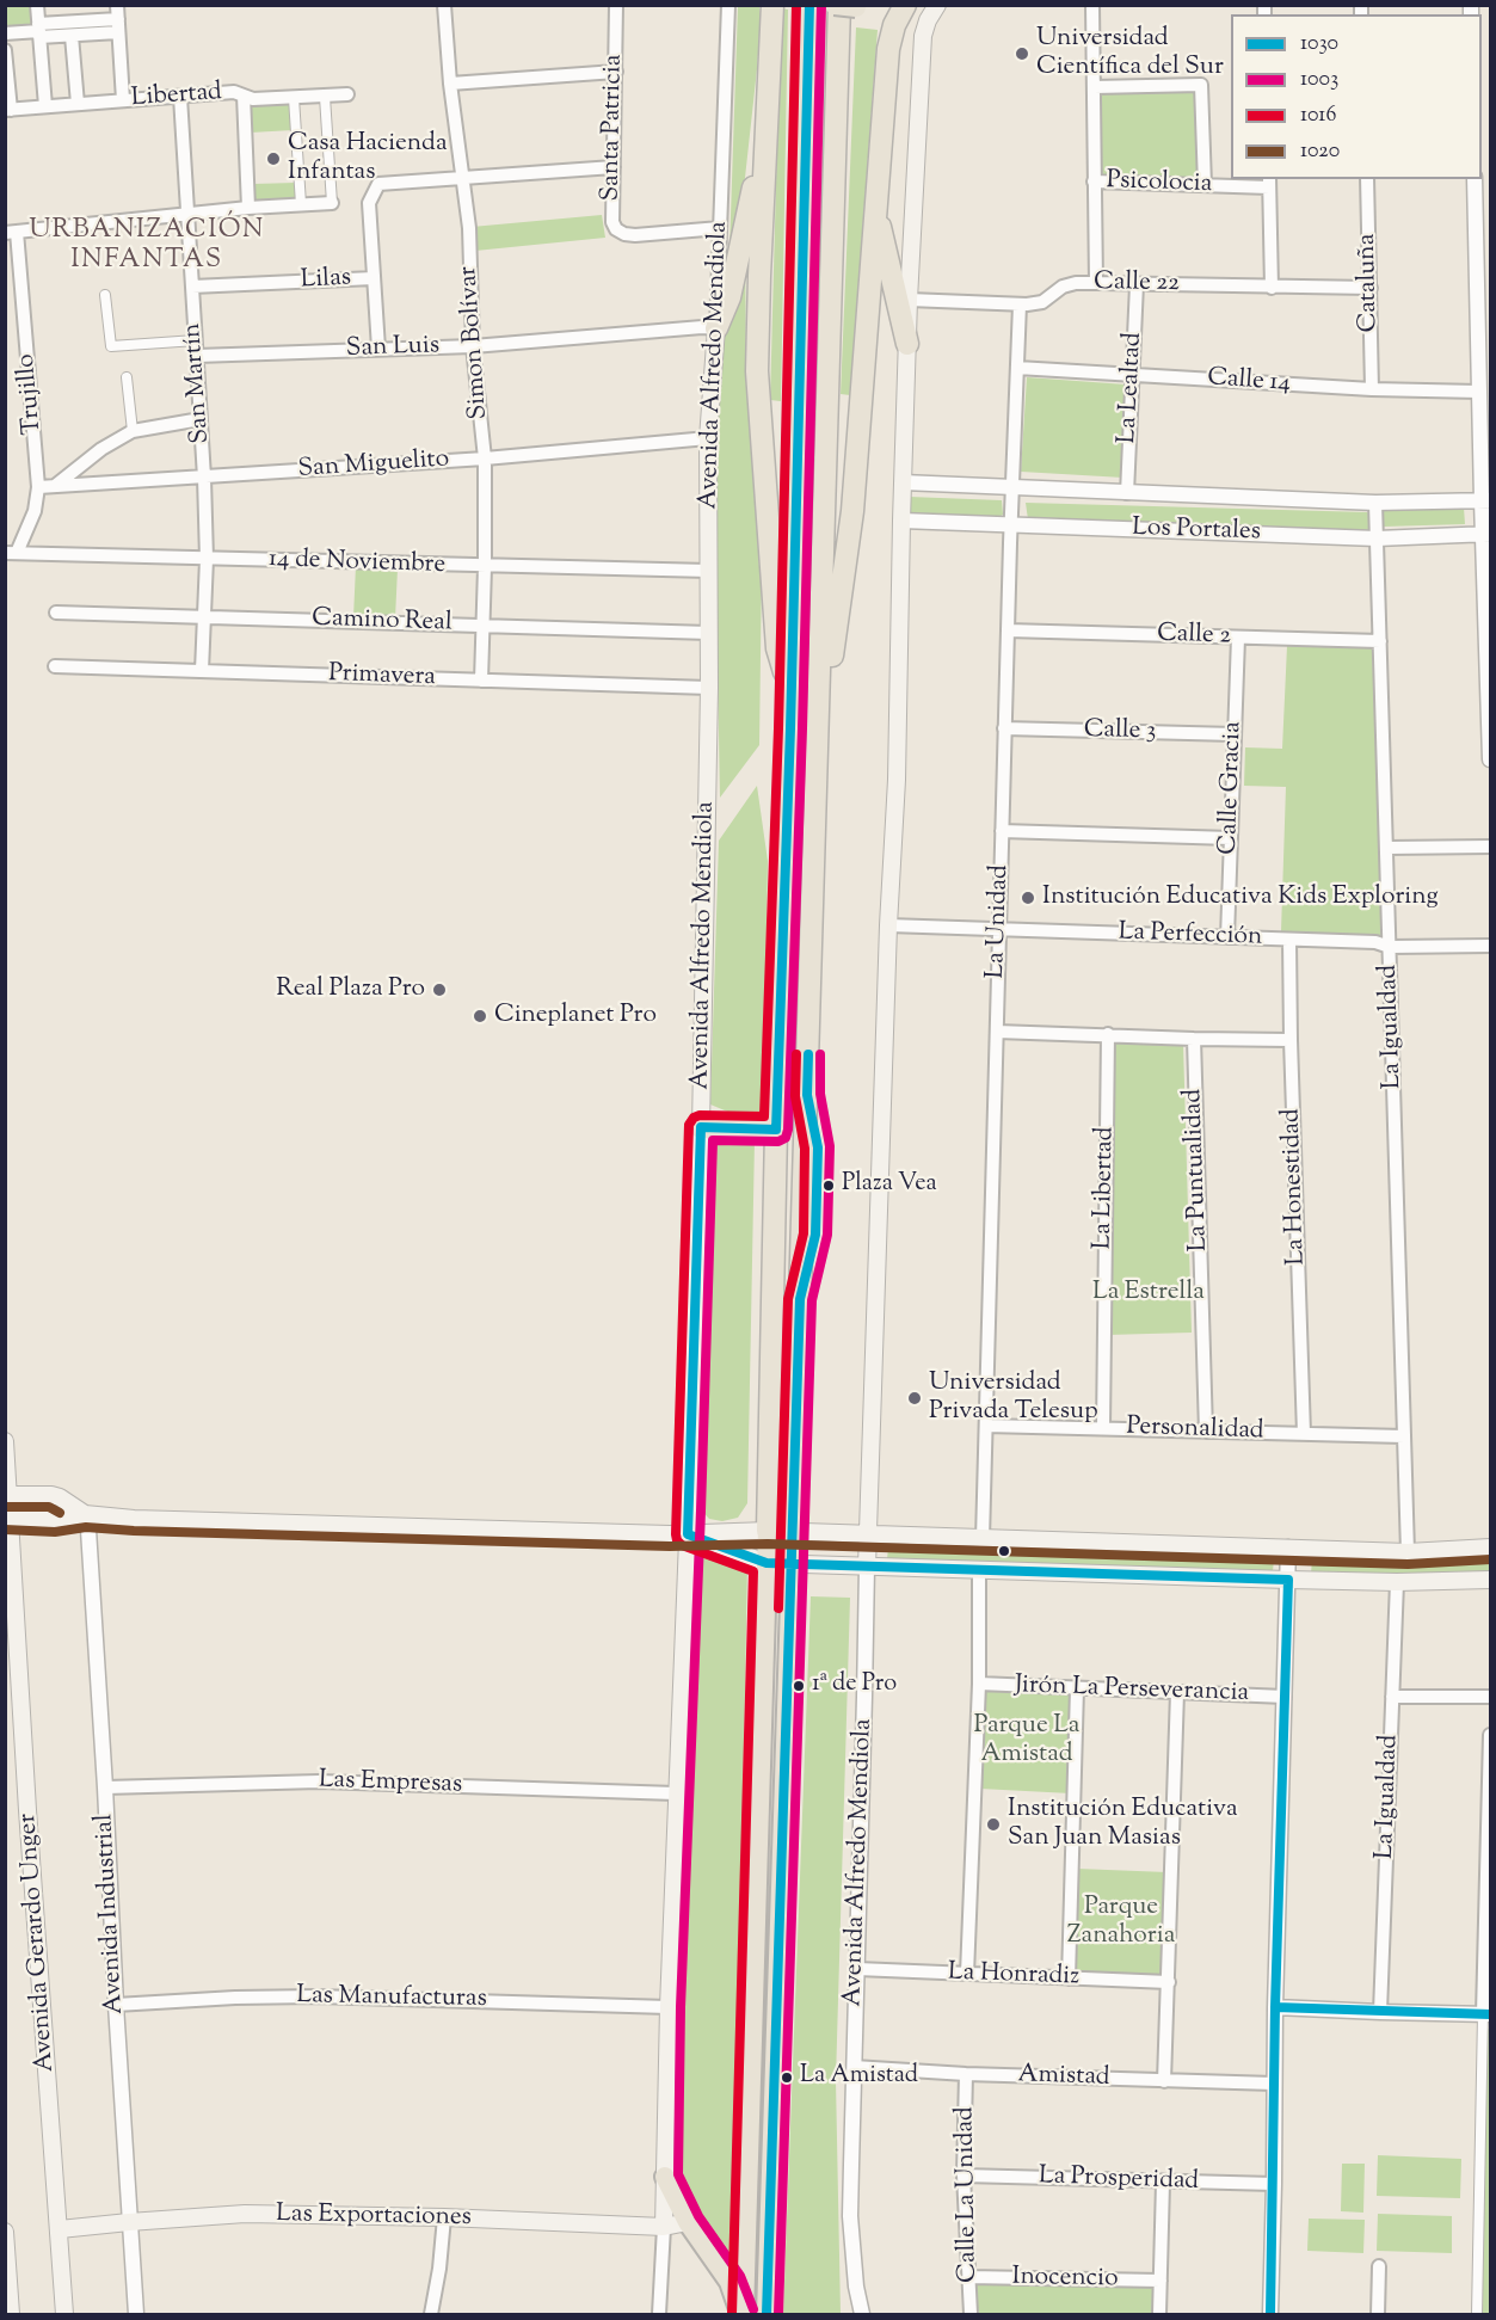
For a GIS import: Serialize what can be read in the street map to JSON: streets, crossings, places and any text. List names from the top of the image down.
{
  "streets": {
    "main road": ["Avenida Alfredo Mendiola", "Avenida Gerardo Unger", "Las Exportaciones"],
    "street": [
      "Libertad",
      "Santa Patricia",
      "Psicolocia",
      "Lilas",
      "Cataluña",
      "Calle 22",
      "Simon Bolívar",
      "San Luis",
      "Calle 14",
      "San Martín",
      "La Lealtad",
      "Trujillo",
      "San Miguelito",
      "Los Portales",
      "14 de Noviembre",
      "Camino Real",
      "Calle 2",
      "Primavera",
      "Calle 3",
      "Calle Gracia",
      "La Unidad",
      "La Perfección",
      "La Igualdad",
      "La Puntualidad",
      "La Honestidad",
      "La Libertad",
      "Personalidad",
      "Jirón La Perseverancia",
      "Las Empresas",
      "Avenida Industrial",
      "La Honradiz",
      "Las Manufacturas",
      "Amistad",
      "La Prosperidad",
      "Calle La Unidad",
      "Inocencio"
    ]
  },
  "crossings": [
    ["Libertad", "San Martín"],
    ["Santa Patricia", "Avenida Alfredo Mendiola"],
    ["Lilas", "San Martín"],
    ["Cataluña", "Calle 22"],
    ["Cataluña", "Calle 14"],
    ["Calle 22", "Avenida Alfredo Mendiola"],
    ["Calle 22", "La Lealtad"],
    ["Calle 22", "La Unidad"],
    ["Simon Bolívar", "San Luis"],
    ["Simon Bolívar", "San Miguelito"],
    ["Simon Bolívar", "14 de Noviembre"],
    ["Simon Bolívar", "Camino Real"],
    ["Simon Bolívar", "Primavera"],
    ["San Luis", "Avenida Alfredo Mendiola"],
    ["San Luis", "San Martín"],
    ["Avenida Alfredo Mendiola", "San Miguelito"],
    ["Avenida Alfredo Mendiola", "Los Portales"],
    ["Avenida Alfredo Mendiola", "14 de Noviembre"],
    ["Avenida Alfredo Mendiola", "Camino Real"],
    ["Avenida Alfredo Mendiola", "Primavera"],
    ["Avenida Alfredo Mendiola", "La Perfección"],
    ["Avenida Alfredo Mendiola", "Las Empresas"],
    ["Avenida Alfredo Mendiola", "La Honradiz"],
    ["Avenida Alfredo Mendiola", "Las Manufacturas"],
    ["Avenida Alfredo Mendiola", "Amistad"],
    ["Avenida Alfredo Mendiola", "Las Exportaciones"],
    ["Calle 14", "La Lealtad"],
    ["Calle 14", "La Unidad"],
    ["San Martín", "San Miguelito"],
    ["San Martín", "14 de Noviembre"],
    ["San Martín", "Camino Real"],
    ["San Martín", "Primavera"],
    ["La Lealtad", "Los Portales"],
    ["Trujillo", "San Miguelito"],
    ["Trujillo", "14 de Noviembre"],
    ["Los Portales", "La Unidad"],
    ["Los Portales", "La Igualdad"],
    ["Calle 2", "Calle Gracia"],
    ["Calle 2", "La Unidad"],
    ["Calle 2", "La Igualdad"],
    ["Calle 3", "Calle Gracia"],
    ["Calle 3", "La Unidad"],
    ["Calle Gracia", "La Perfección"],
    ["La Unidad", "La Perfección"],
    ["La Unidad", "Personalidad"],
    ["La Perfección", "La Igualdad"],
    ["La Perfección", "La Honestidad"],
    ["La Igualdad", "Personalidad"],
    ["La Puntualidad", "Personalidad"],
    ["La Honestidad", "Personalidad"],
    ["La Libertad", "Personalidad"],
    ["Las Empresas", "Avenida Industrial"],
    ["Avenida Industrial", "Las Manufacturas"],
    ["Avenida Industrial", "Las Exportaciones"],
    ["Avenida Gerardo Unger", "Las Exportaciones"],
    ["Amistad", "Calle La Unidad"],
    ["La Prosperidad", "Calle La Unidad"],
    ["Calle La Unidad", "Inocencio"]
  ],
  "districts": ["URBANIZACIÓN INFANTAS"],
  "parks": ["La Estrella", "Parque La Amistad", "Parque Zanahoria"],
  "places": [
    "Universidad Científica del Sur",
    "Casa Hacienda Infantas",
    "Institución Educativa Kids Exploring",
    "Real Plaza Pro",
    "Cineplanet Pro",
    "Plaza Vea",
    "Universidad Privada Telesup",
    "1ª de Pro",
    "Institución Educativa San Juan Masias",
    "La Amistad"
  ],
  "lines": [
    "transit line 1030",
    "transit line 1003",
    "transit line 1016",
    "transit line 1020"
  ],
  "legend": [
    "1030",
    "1003",
    "1016",
    "1020"
  ]
}
